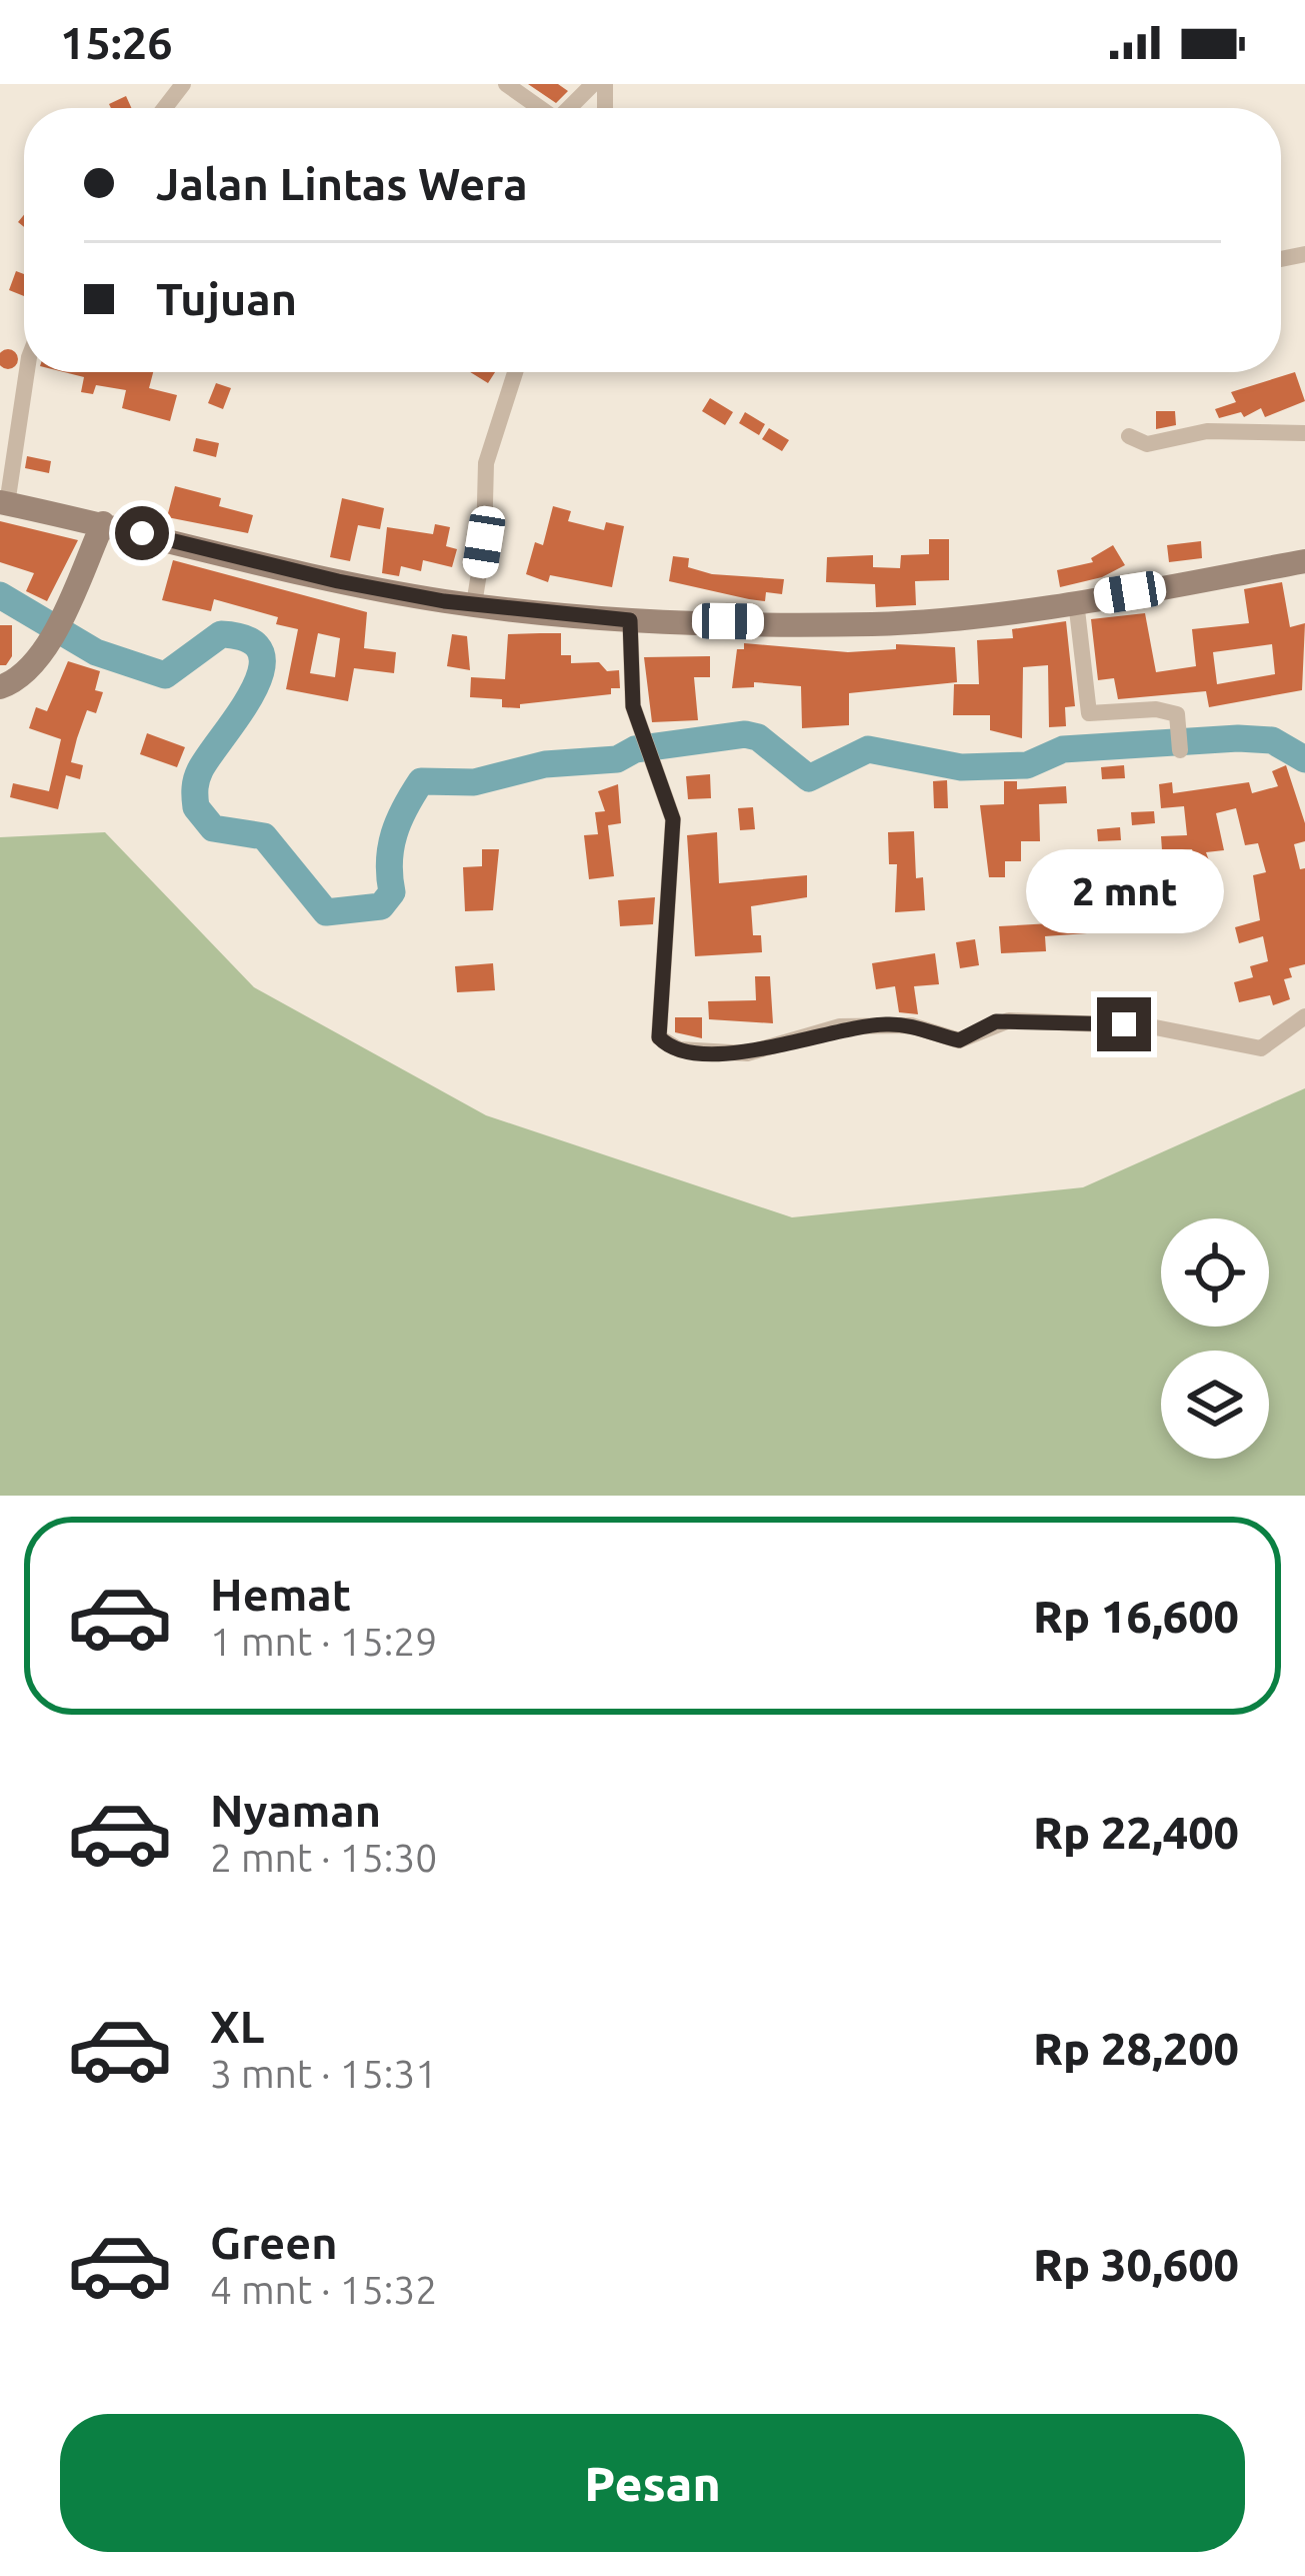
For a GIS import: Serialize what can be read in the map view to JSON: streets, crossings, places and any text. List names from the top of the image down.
{
  "page": {
    "status": "15:26",
    "banner": ["Jalan Lintas Wera", "Tujuan"],
    "bubble": "2 mnt",
    "list": [
      {
        "name": "Hemat",
        "note": "1 mnt · 15:29",
        "value": "Rp 16,600"
      },
      {
        "name": "Nyaman",
        "note": "2 mnt · 15:30",
        "value": "Rp 22,400"
      },
      {
        "name": "XL",
        "note": "3 mnt · 15:31",
        "value": "Rp 28,200"
      },
      {
        "name": "Green",
        "note": "4 mnt · 15:32",
        "value": "Rp 30,600"
      }
    ],
    "buttons": "Pesan"
  }
}
